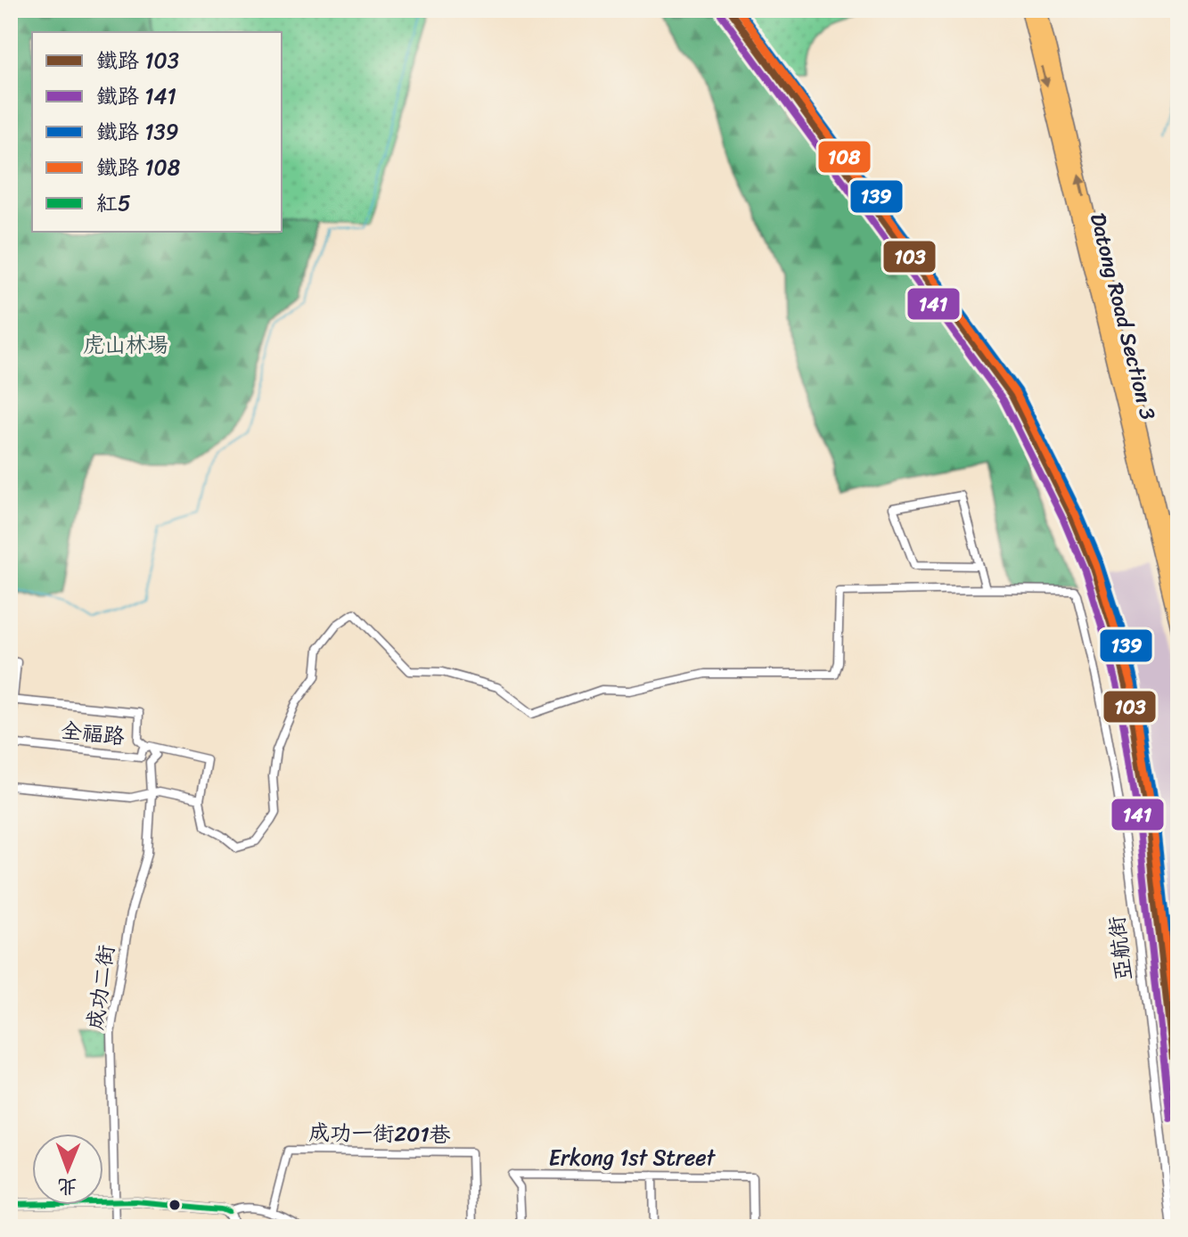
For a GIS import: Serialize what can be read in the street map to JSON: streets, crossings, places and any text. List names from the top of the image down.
{
  "streets": {
    "main road": ["Datong Road Section 3"],
    "street": [
      "全福路",
      "亞航街",
      "成功二街",
      "成功一街201巷",
      "Erkong 1st Street"
    ]
  },
  "crossings": [
    ["全福路", "亞航街"]
  ],
  "parks": ["虎山林場"],
  "lines": [
    "rail line 103",
    "rail line 139",
    "rail line 108",
    "rail line 141",
    "transit line 紅5"
  ],
  "legend": [
    "鐵路 103",
    "鐵路 141",
    "鐵路 139",
    "鐵路 108",
    "紅5"
  ],
  "north": "bottom"
}
